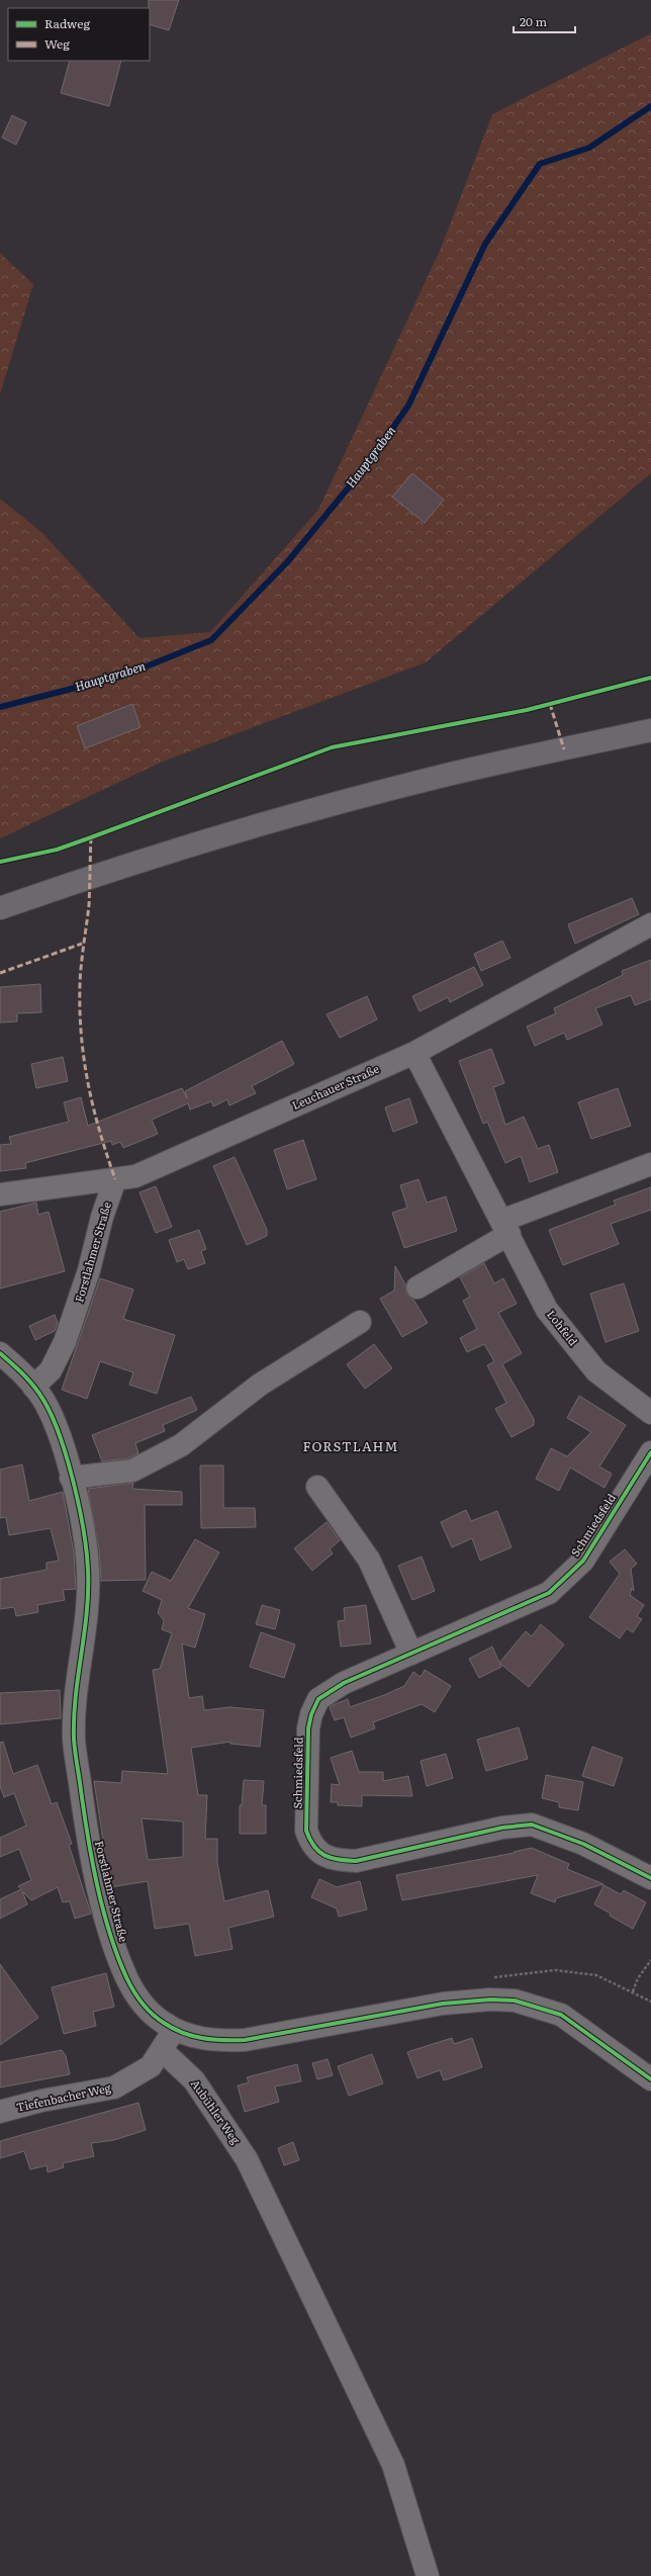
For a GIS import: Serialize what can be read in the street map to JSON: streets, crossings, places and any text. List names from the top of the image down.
{
  "streets": {
    "street": [
      "Leuchauer Straße",
      "Forstlahmer Straße",
      "Lohfeld",
      "Schmiedsfeld",
      "Tiefenbacher Weg",
      "Aubühler Weg"
    ]
  },
  "crossings": [
    ["Leuchauer Straße", "Forstlahmer Straße"],
    ["Leuchauer Straße", "Lohfeld"],
    ["Forstlahmer Straße", "Tiefenbacher Weg"],
    ["Tiefenbacher Weg", "Aubühler Weg"]
  ],
  "districts": ["FORSTLAHM"],
  "water": ["Hauptgraben"],
  "legend": ["Radweg", "Weg"],
  "scale_bar": "20 m"
}
